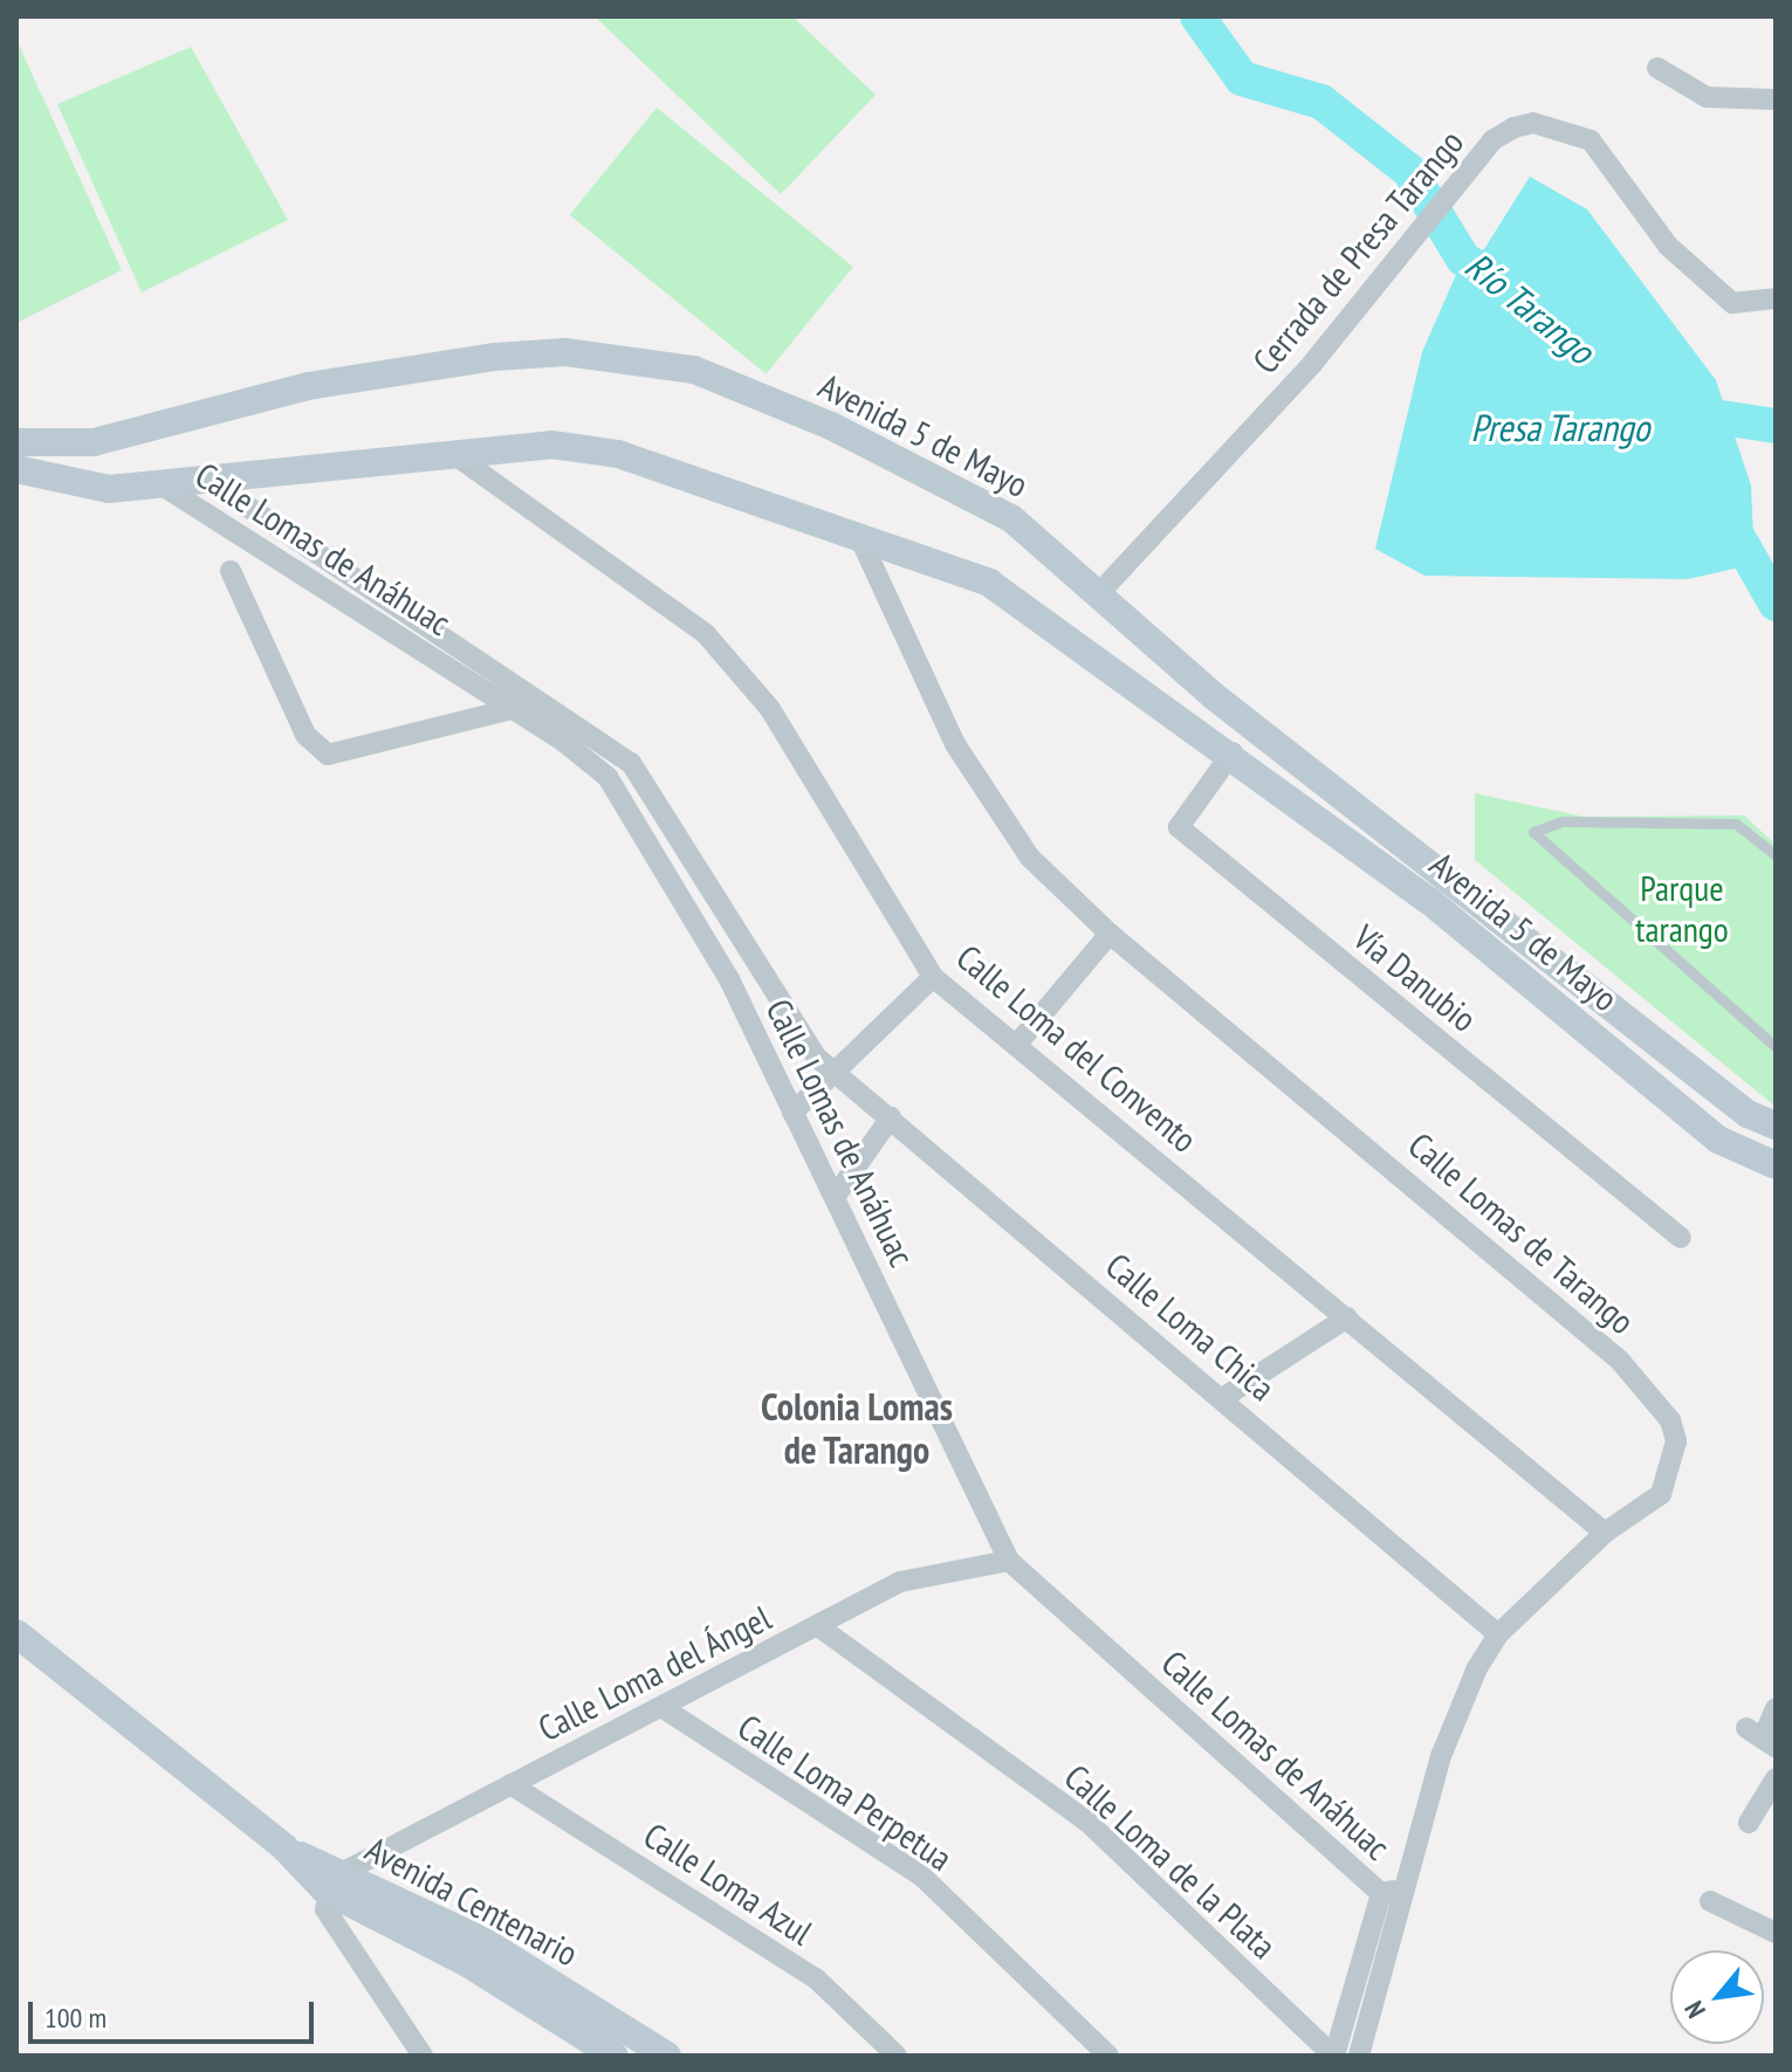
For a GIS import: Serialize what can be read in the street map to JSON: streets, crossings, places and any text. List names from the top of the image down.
{
  "streets": {
    "main road": ["Avenida 5 de Mayo", "Avenida Centenario"],
    "street": [
      "Cerrada de Presa Tarango",
      "Calle Lomas de Anáhuac",
      "Vía Danubio",
      "Calle Loma del Convento",
      "Calle Lomas de Tarango",
      "Calle Loma Chica",
      "Calle Loma del Ángel",
      "Calle Loma Perpetua",
      "Calle Loma de la Plata",
      "Calle Loma Azul"
    ]
  },
  "crossings": [
    ["Cerrada de Presa Tarango", "Avenida 5 de Mayo"],
    ["Avenida 5 de Mayo", "Calle Lomas de Anáhuac"],
    ["Avenida 5 de Mayo", "Vía Danubio"],
    ["Avenida 5 de Mayo", "Calle Loma del Convento"],
    ["Avenida 5 de Mayo", "Calle Lomas de Tarango"],
    ["Calle Lomas de Anáhuac", "Calle Lomas de Tarango"],
    ["Calle Lomas de Anáhuac", "Calle Loma Chica"],
    ["Calle Lomas de Anáhuac", "Calle Loma del Ángel"],
    ["Calle Loma del Convento", "Calle Lomas de Tarango"],
    ["Calle Lomas de Tarango", "Calle Loma Chica"],
    ["Calle Loma del Ángel", "Calle Loma Perpetua"],
    ["Calle Loma del Ángel", "Calle Loma de la Plata"],
    ["Calle Loma del Ángel", "Calle Loma Azul"],
    ["Calle Loma del Ángel", "Avenida Centenario"]
  ],
  "districts": ["Colonia Lomas de Tarango"],
  "water": ["Río Tarango", "Presa Tarango"],
  "parks": ["Parque tarango"],
  "scale_bar": "100 m",
  "north": "bottom left"
}
